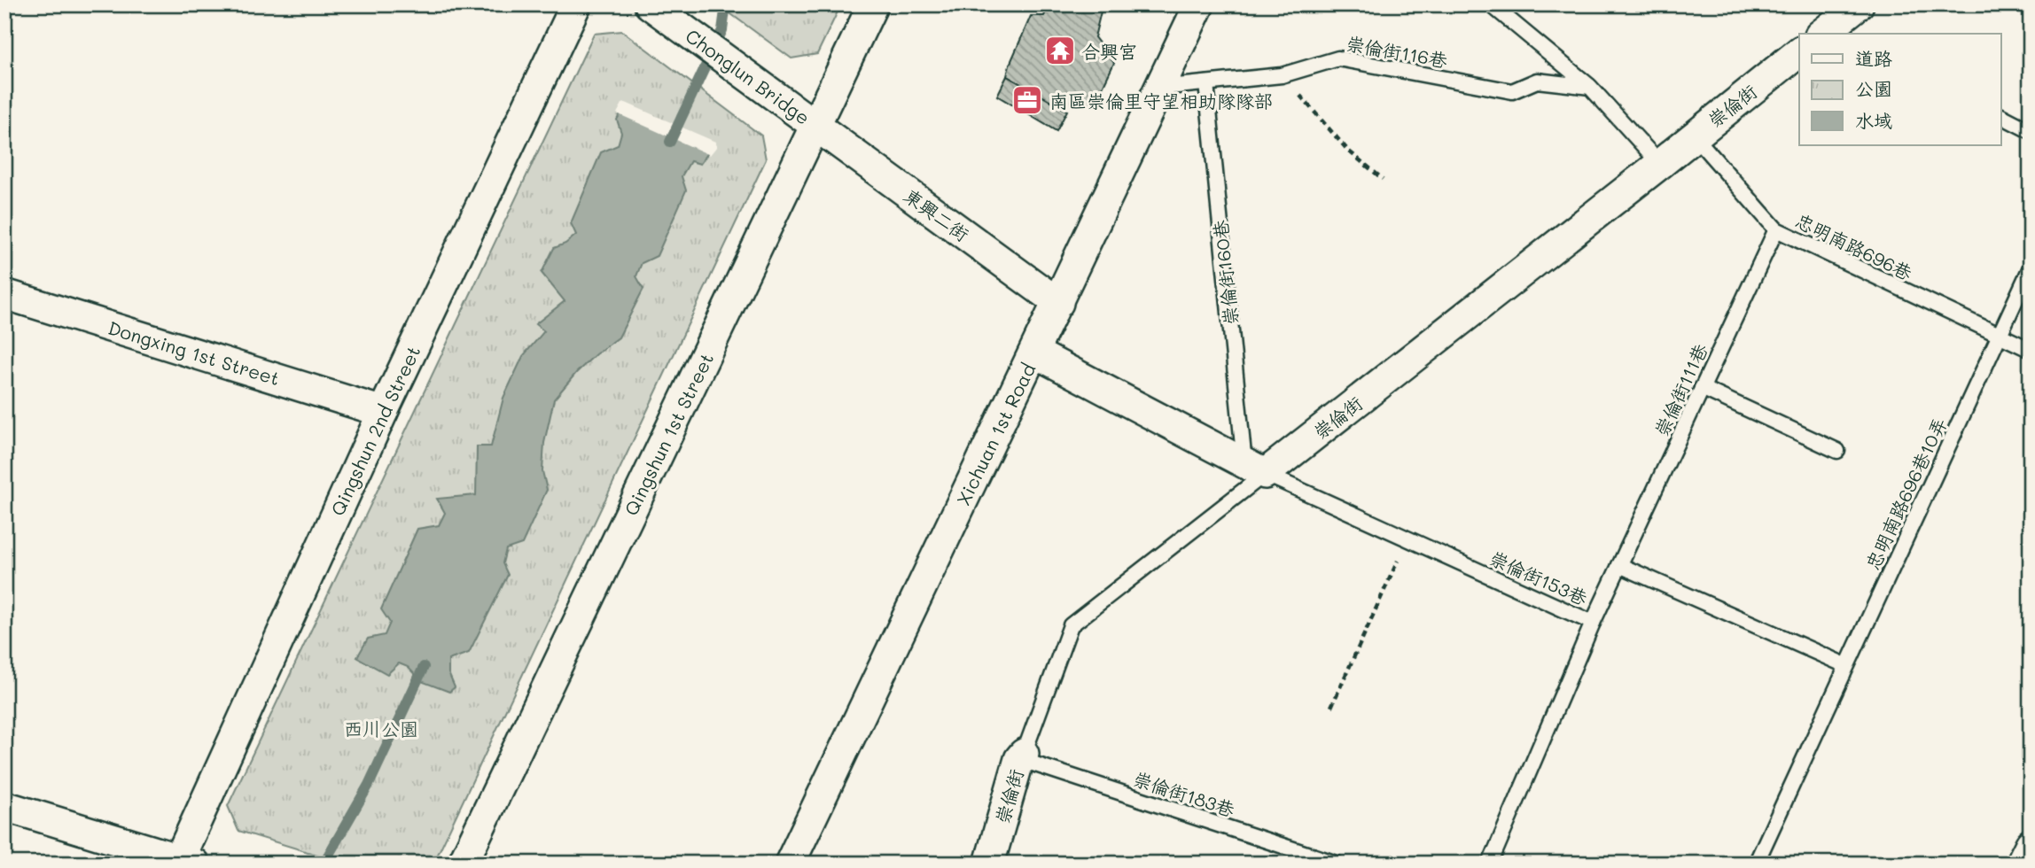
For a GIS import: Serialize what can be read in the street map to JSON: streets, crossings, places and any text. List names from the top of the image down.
{
  "streets": {
    "street": [
      "Chonglun Bridge",
      "崇倫街",
      "東興二街",
      "Dongxing 1st Street",
      "Qingshun 2nd Street",
      "Qingshun 1st Street",
      "Xichuan 1st Road"
    ],
    "lane": [
      "崇倫街116巷",
      "忠明南路696巷",
      "崇倫街160巷",
      "崇倫街111巷",
      "忠明南路696巷10弄",
      "崇倫街153巷",
      "崇倫街183巷"
    ]
  },
  "crossings": [
    ["崇倫街116巷", "崇倫街160巷"],
    ["崇倫街116巷", "Xichuan 1st Road"],
    ["Chonglun Bridge", "東興二街"],
    ["Chonglun Bridge", "Qingshun 1st Street"],
    ["崇倫街", "忠明南路696巷"],
    ["崇倫街", "崇倫街160巷"],
    ["崇倫街", "崇倫街153巷"],
    ["崇倫街", "崇倫街183巷"],
    ["東興二街", "Qingshun 1st Street"],
    ["東興二街", "Xichuan 1st Road"],
    ["忠明南路696巷", "崇倫街111巷"],
    ["忠明南路696巷", "忠明南路696巷10弄"],
    ["崇倫街160巷", "崇倫街153巷"],
    ["Dongxing 1st Street", "Qingshun 2nd Street"],
    ["崇倫街111巷", "崇倫街153巷"]
  ],
  "parks": ["西川公園"],
  "places": {
    "temple": ["合興宮"],
    "office": ["南區崇倫里守望相助隊隊部"]
  },
  "legend": ["道路", "公園", "水域"]
}
